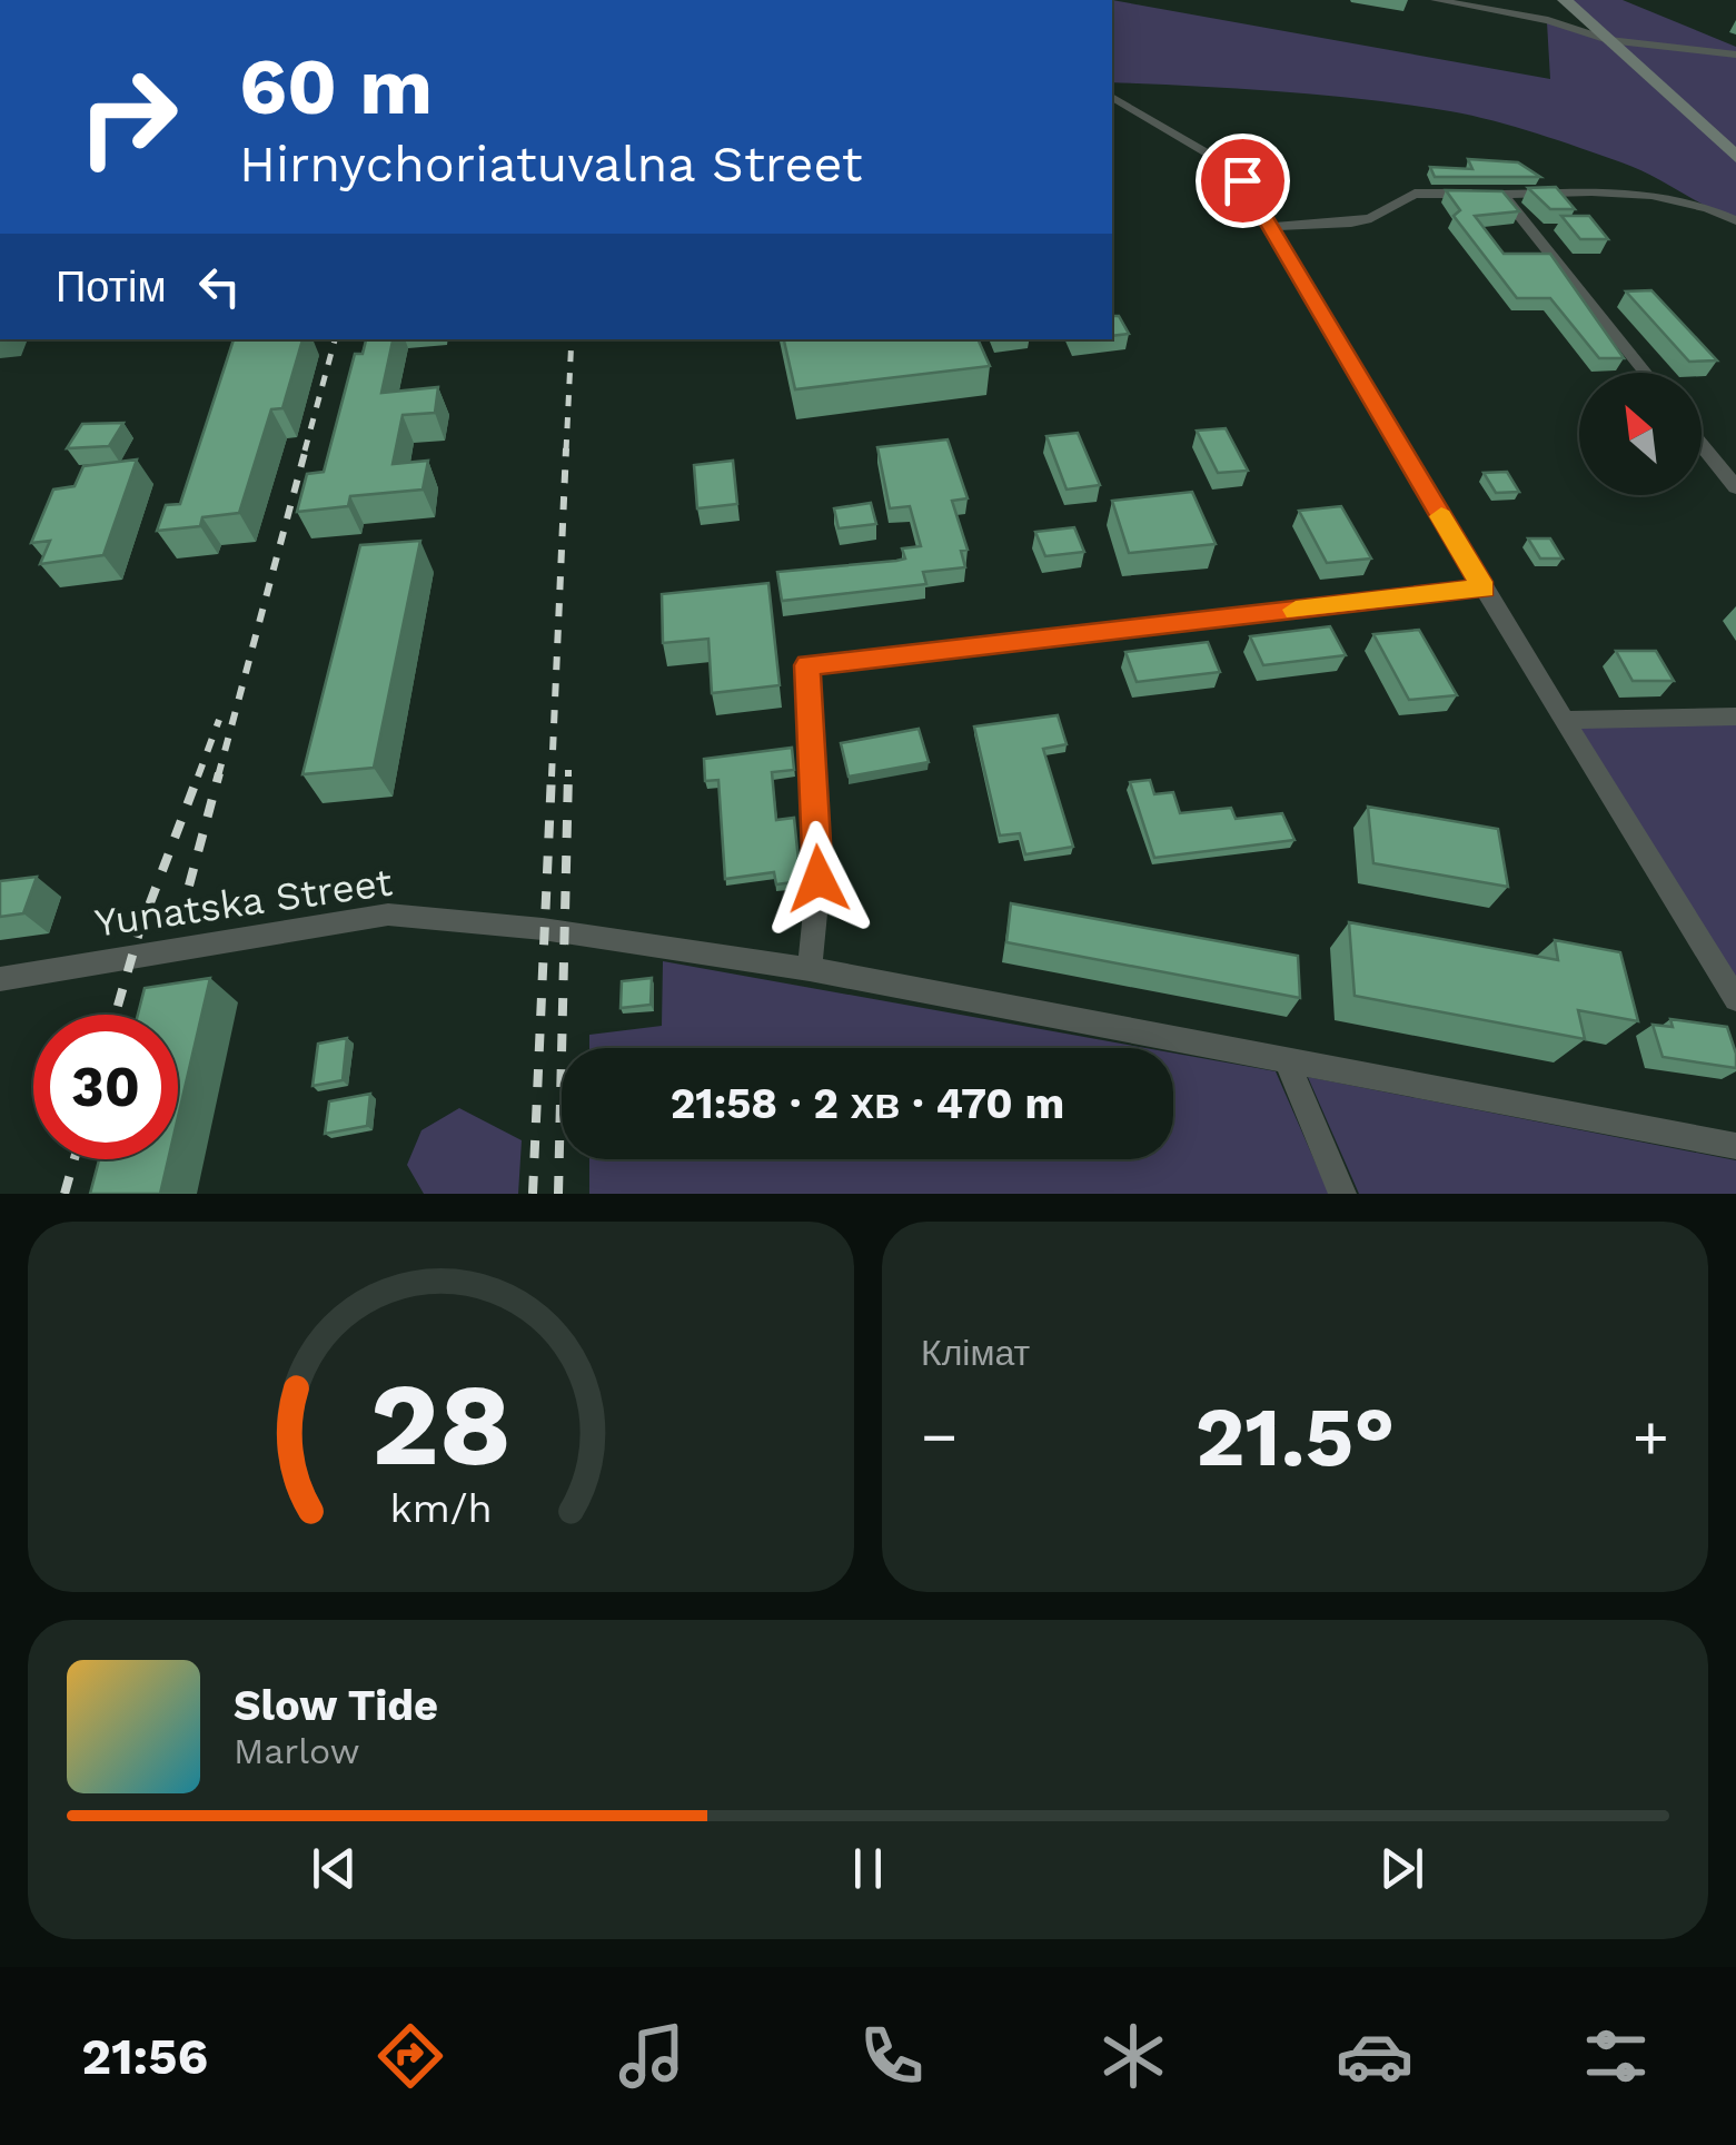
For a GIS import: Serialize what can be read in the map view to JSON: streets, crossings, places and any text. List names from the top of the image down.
{
  "streets": {
    "street": ["Yunatska Street"]
  },
  "north": "top left",
  "page": {
    "turn": ["60 m", "Hirnychoriatuvalna Street"],
    "then": "Потім",
    "limit": "30",
    "trip": "21:58 · 2 хв · 470 m",
    "tile": "Клімат",
    "heat": ["−", "21.5°", "+"],
    "song": ["Slow Tide", "Marlow"],
    "tabs": "21:56",
    "gauge": ["28", "km/h"]
  }
}
